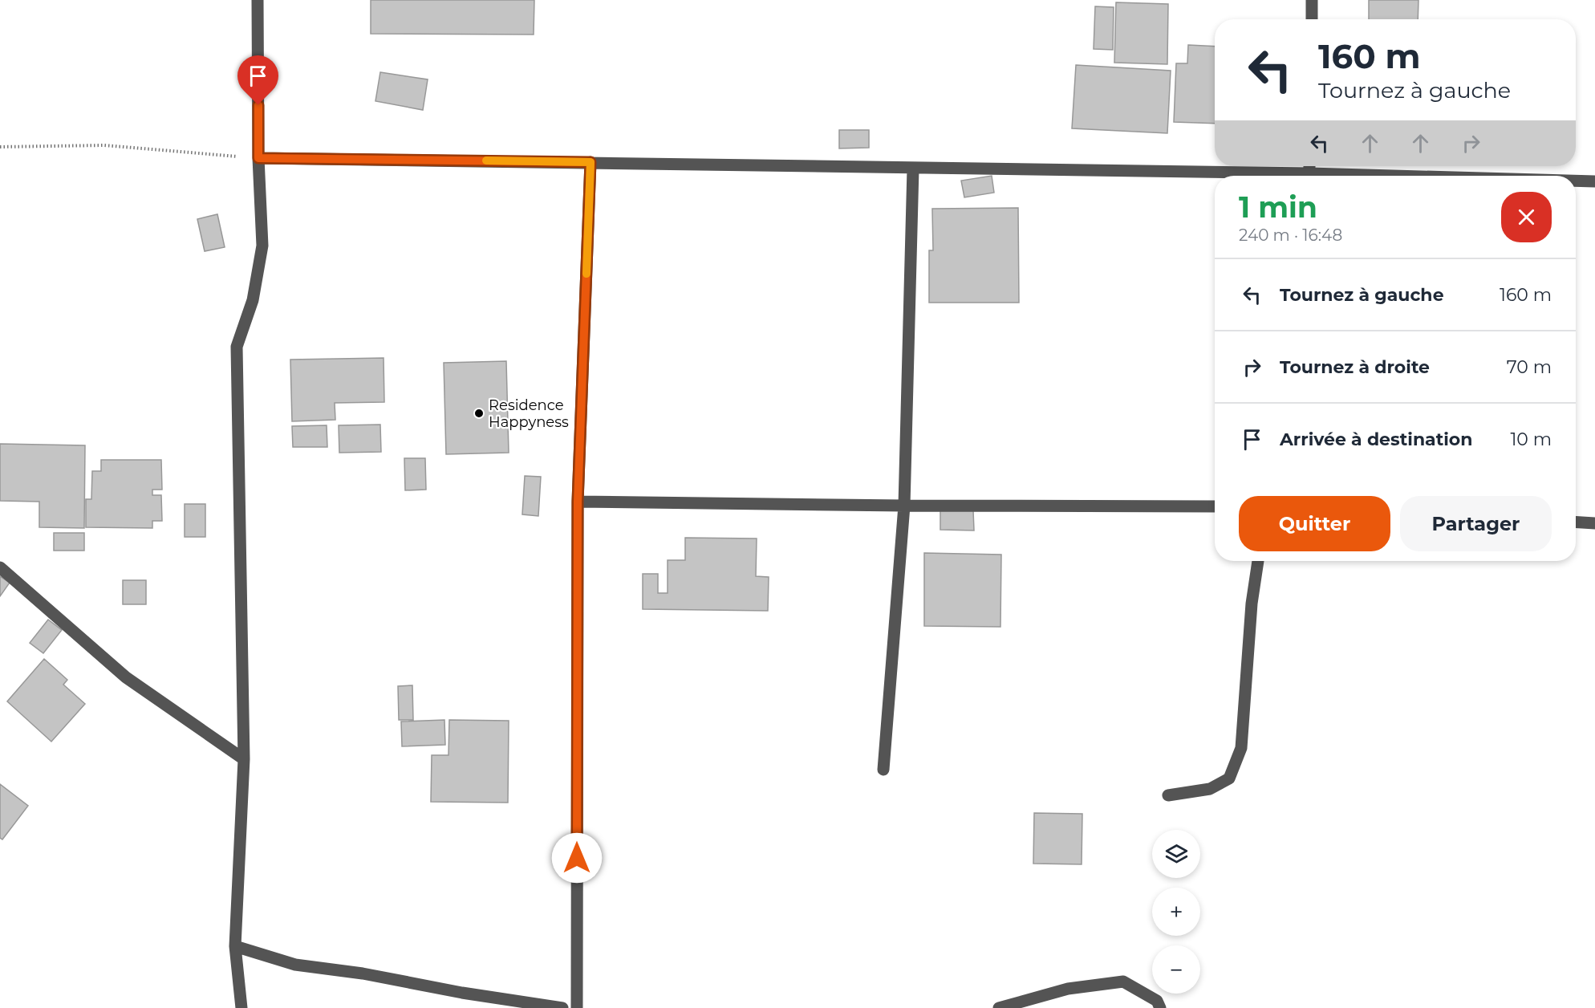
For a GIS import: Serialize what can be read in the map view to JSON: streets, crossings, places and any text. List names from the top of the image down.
{
  "places": ["Residence Happyness"],
  "page": {
    "turn": ["160 m", "Tournez à gauche"],
    "heading": ["1 min", "240 m · 16:48"],
    "list": [
      {
        "name": "Tournez à gauche",
        "value": "160 m"
      },
      {
        "name": "Tournez à droite",
        "value": "70 m"
      },
      {
        "name": "Arrivée à destination",
        "value": "10 m"
      }
    ],
    "buttons": ["Quitter", "Partager"],
    "map_buttons": ["+", "−"]
  }
}
